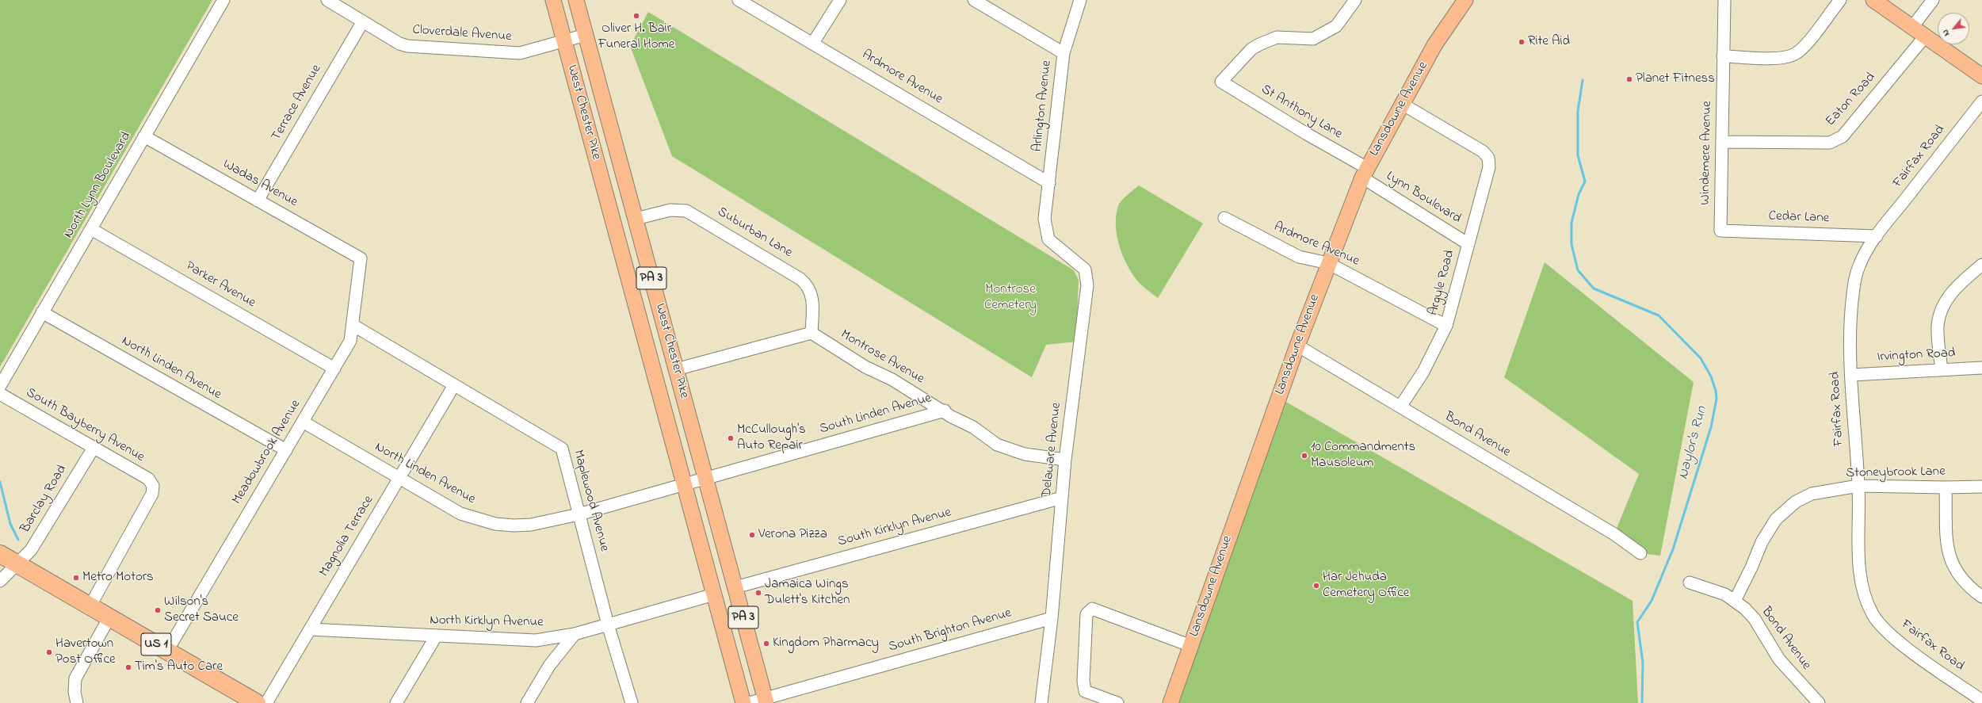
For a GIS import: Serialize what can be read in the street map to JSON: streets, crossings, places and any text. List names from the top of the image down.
{
  "streets": {
    "highway": ["US 1"],
    "main road": ["Lansdowne Avenue", "West Chester Pike", "PA 3"],
    "street": [
      "Cloverdale Avenue",
      "Ardmore Avenue",
      "Eaton Road",
      "Terrace Avenue",
      "Arlington Avenue",
      "St Anthony Lane",
      "Windemere Avenue",
      "Fairfax Road",
      "Wadas Avenue",
      "North Lynn Boulevard",
      "Lynn Boulevard",
      "Cedar Lane",
      "Suburban Lane",
      "Argyle Road",
      "Parker Avenue",
      "Irvington Road",
      "Montrose Avenue",
      "North Linden Avenue",
      "South Linden Avenue",
      "South Bayberry Avenue",
      "Bond Avenue",
      "Delaware Avenue",
      "Meadowbrook Avenue",
      "Stoneybrook Lane",
      "Barclay Road",
      "Maplewood Avenue",
      "South Kirklyn Avenue",
      "Magnolia Terrace",
      "North Kirklyn Avenue",
      "South Brighton Avenue"
    ]
  },
  "crossings": [
    ["Cloverdale Avenue", "Terrace Avenue"],
    ["Cloverdale Avenue", "West Chester Pike"],
    ["Ardmore Avenue", "Arlington Avenue"],
    ["Ardmore Avenue", "Lansdowne Avenue"],
    ["Ardmore Avenue", "Argyle Road"],
    ["Eaton Road", "Windemere Avenue"],
    ["Terrace Avenue", "Wadas Avenue"],
    ["Arlington Avenue", "Delaware Avenue"],
    ["Lansdowne Avenue", "St Anthony Lane"],
    ["Lansdowne Avenue", "Lynn Boulevard"],
    ["Lansdowne Avenue", "Argyle Road"],
    ["Lansdowne Avenue", "Bond Avenue"],
    ["West Chester Pike", "Suburban Lane"],
    ["West Chester Pike", "North Linden Avenue"],
    ["West Chester Pike", "South Linden Avenue"],
    ["West Chester Pike", "South Kirklyn Avenue"],
    ["West Chester Pike", "North Kirklyn Avenue"],
    ["West Chester Pike", "South Brighton Avenue"],
    ["St Anthony Lane", "Lynn Boulevard"],
    ["Windemere Avenue", "Cedar Lane"],
    ["Fairfax Road", "Cedar Lane"],
    ["Fairfax Road", "Irvington Road"],
    ["Fairfax Road", "Stoneybrook Lane"],
    ["Wadas Avenue", "North Lynn Boulevard"],
    ["Wadas Avenue", "Meadowbrook Avenue"],
    ["North Lynn Boulevard", "Parker Avenue"],
    ["North Lynn Boulevard", "North Linden Avenue"],
    ["Lynn Boulevard", "Argyle Road"],
    ["Suburban Lane", "Montrose Avenue"],
    ["Argyle Road", "Bond Avenue"],
    ["Parker Avenue", "Meadowbrook Avenue"],
    ["Montrose Avenue", "South Linden Avenue"],
    ["Montrose Avenue", "Delaware Avenue"],
    ["North Linden Avenue", "South Linden Avenue"],
    ["North Linden Avenue", "Meadowbrook Avenue"],
    ["North Linden Avenue", "Maplewood Avenue"],
    ["North Linden Avenue", "Magnolia Terrace"],
    ["South Bayberry Avenue", "Barclay Road"],
    ["South Bayberry Avenue", "US 1"],
    ["Bond Avenue", "Stoneybrook Lane"],
    ["Delaware Avenue", "South Kirklyn Avenue"],
    ["Delaware Avenue", "South Brighton Avenue"],
    ["Meadowbrook Avenue", "Maplewood Avenue"],
    ["Meadowbrook Avenue", "US 1"],
    ["Barclay Road", "US 1"],
    ["Maplewood Avenue", "Magnolia Terrace"],
    ["Maplewood Avenue", "North Kirklyn Avenue"],
    ["Magnolia Terrace", "North Kirklyn Avenue"]
  ],
  "water": ["Naylor's Run"],
  "parks": ["Montrose Cemetery"],
  "places": [
    "Oliver H. Bair Funeral Home",
    "Rite Aid",
    "Planet Fitness",
    "McCullough's Auto Repair",
    "10 Commandments Mausoleum",
    "Verona Pizza",
    "Metro Motors",
    "Har Jehuda Cemetery Office",
    "Jamaica Wings Dulett's Kitchen",
    "Wilson's Secret Sauce",
    "Kingdom Pharmacy",
    "Havertown Post Office",
    "Tim's Auto Care"
  ],
  "north": "bottom left"
}
